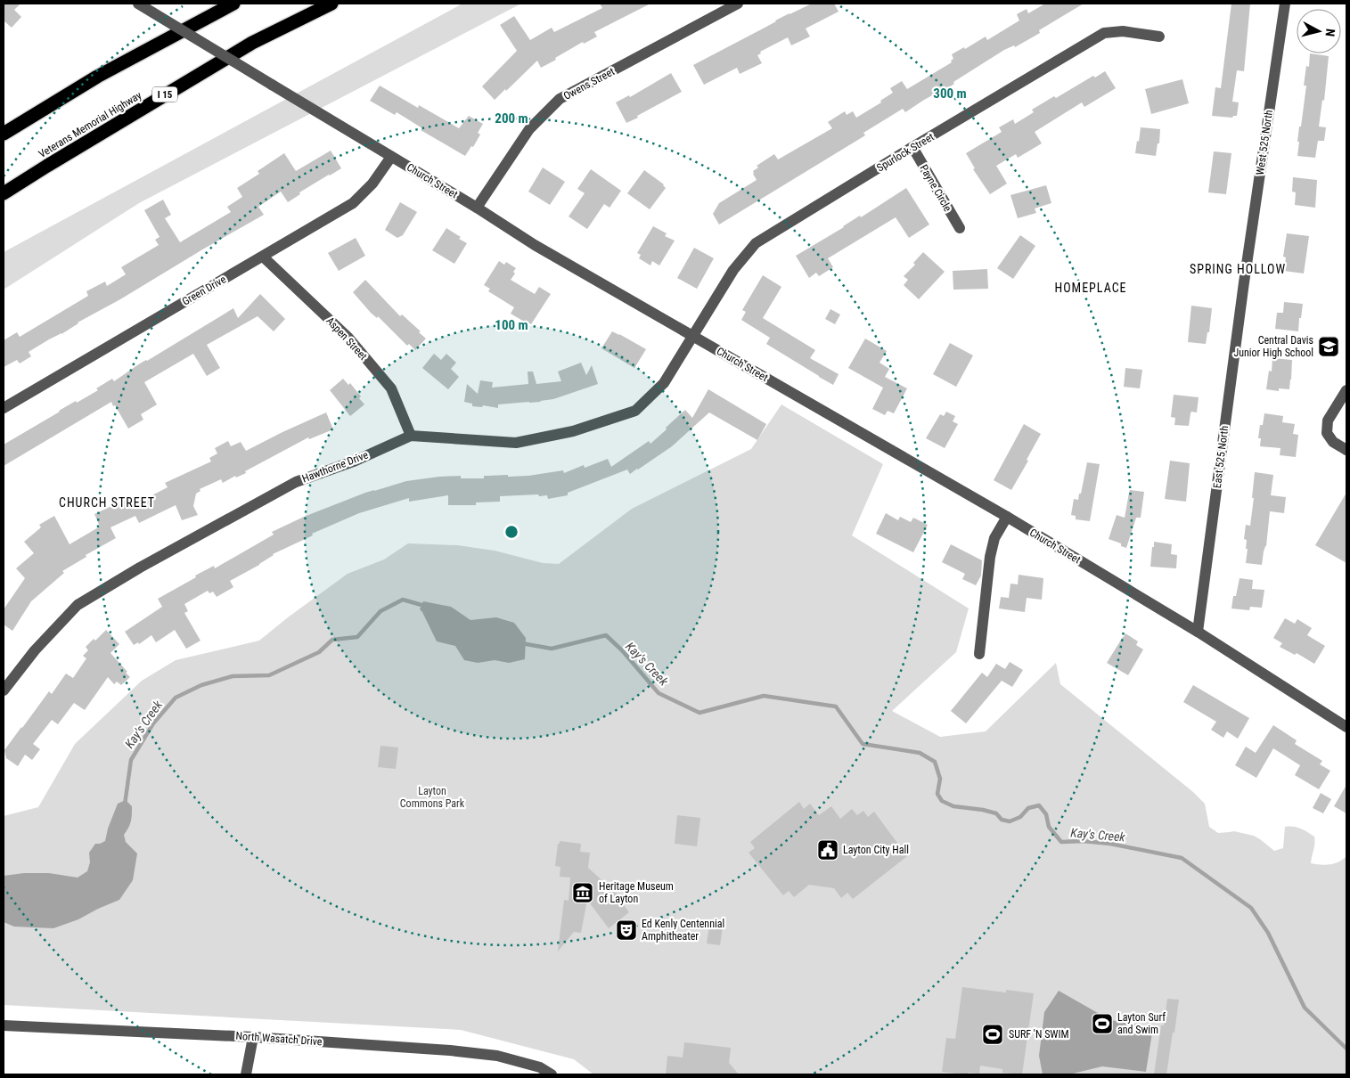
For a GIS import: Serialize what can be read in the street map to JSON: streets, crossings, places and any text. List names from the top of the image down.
{
  "streets": {
    "highway": ["I 15", "Veterans Memorial Highway"],
    "street": [
      "Owens Street",
      "West 525 North",
      "Spurlock Street",
      "Church Street",
      "Payne Circle",
      "Green Drive",
      "Aspen Street",
      "East 525 North",
      "Hawthorne Drive",
      "North Wasatch Drive"
    ]
  },
  "crossings": [
    ["Owens Street", "Church Street"],
    ["West 525 North", "East 525 North"],
    ["Spurlock Street", "Church Street"],
    ["Spurlock Street", "Payne Circle"],
    ["Spurlock Street", "Hawthorne Drive"],
    ["Church Street", "Green Drive"],
    ["Church Street", "East 525 North"],
    ["Church Street", "Hawthorne Drive"],
    ["Green Drive", "Aspen Street"],
    ["Aspen Street", "Hawthorne Drive"]
  ],
  "districts": ["SPRING HOLLOW", "HOMEPLACE", "CHURCH STREET"],
  "water": ["Kay's Creek"],
  "parks": ["Layton Commons Park"],
  "places": {
    "school or university": ["Central Davis Junior High School"],
    "public building": ["Layton City Hall"],
    "museum": ["Heritage Museum of Layton"],
    "theatre": ["Ed Kenly Centennial Amphitheater"],
    "sports": ["Layton Surf and Swim", "SURF 'N SWIM"]
  },
  "north": "right",
  "rings": ["300 m", "200 m", "100 m"]
}
